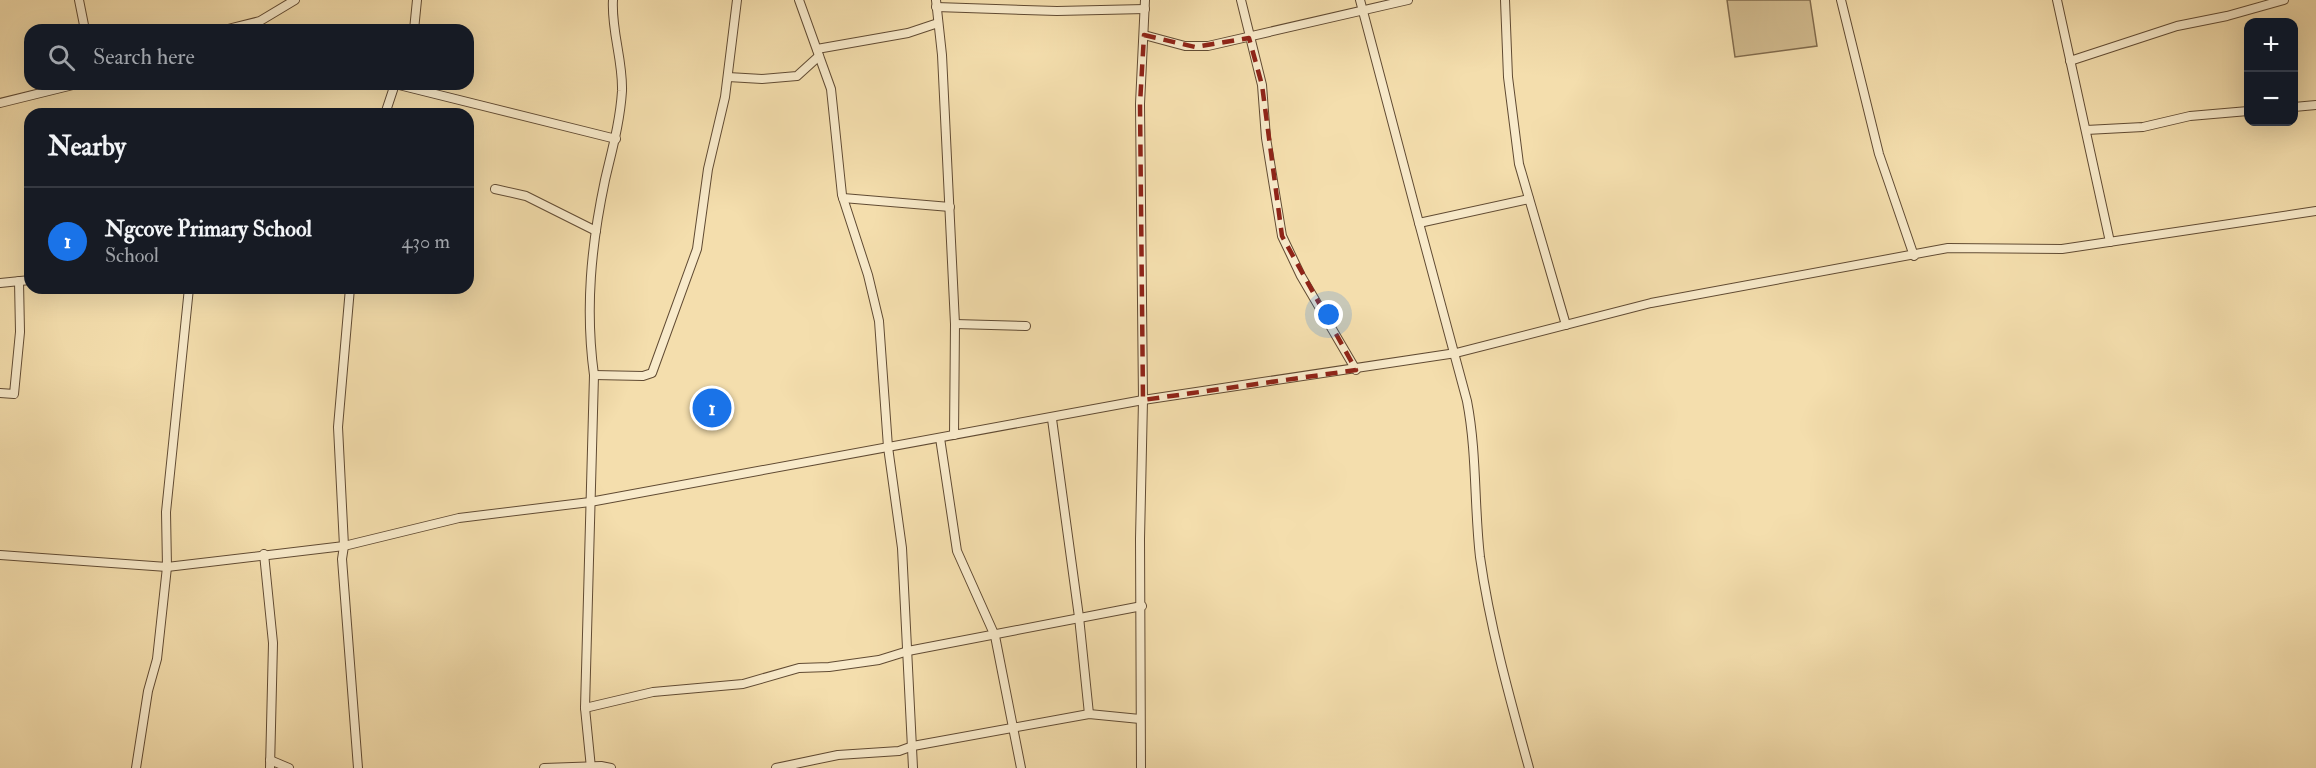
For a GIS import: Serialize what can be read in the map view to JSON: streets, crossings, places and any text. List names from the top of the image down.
{
  "page": {
    "map_buttons": ["+", "−"],
    "search": "Search here",
    "heading": "Nearby",
    "list": [
      {
        "mark": "1",
        "name": "Ngcove Primary School",
        "note": "School",
        "value": "430 m"
      }
    ],
    "pins": "1"
  }
}
